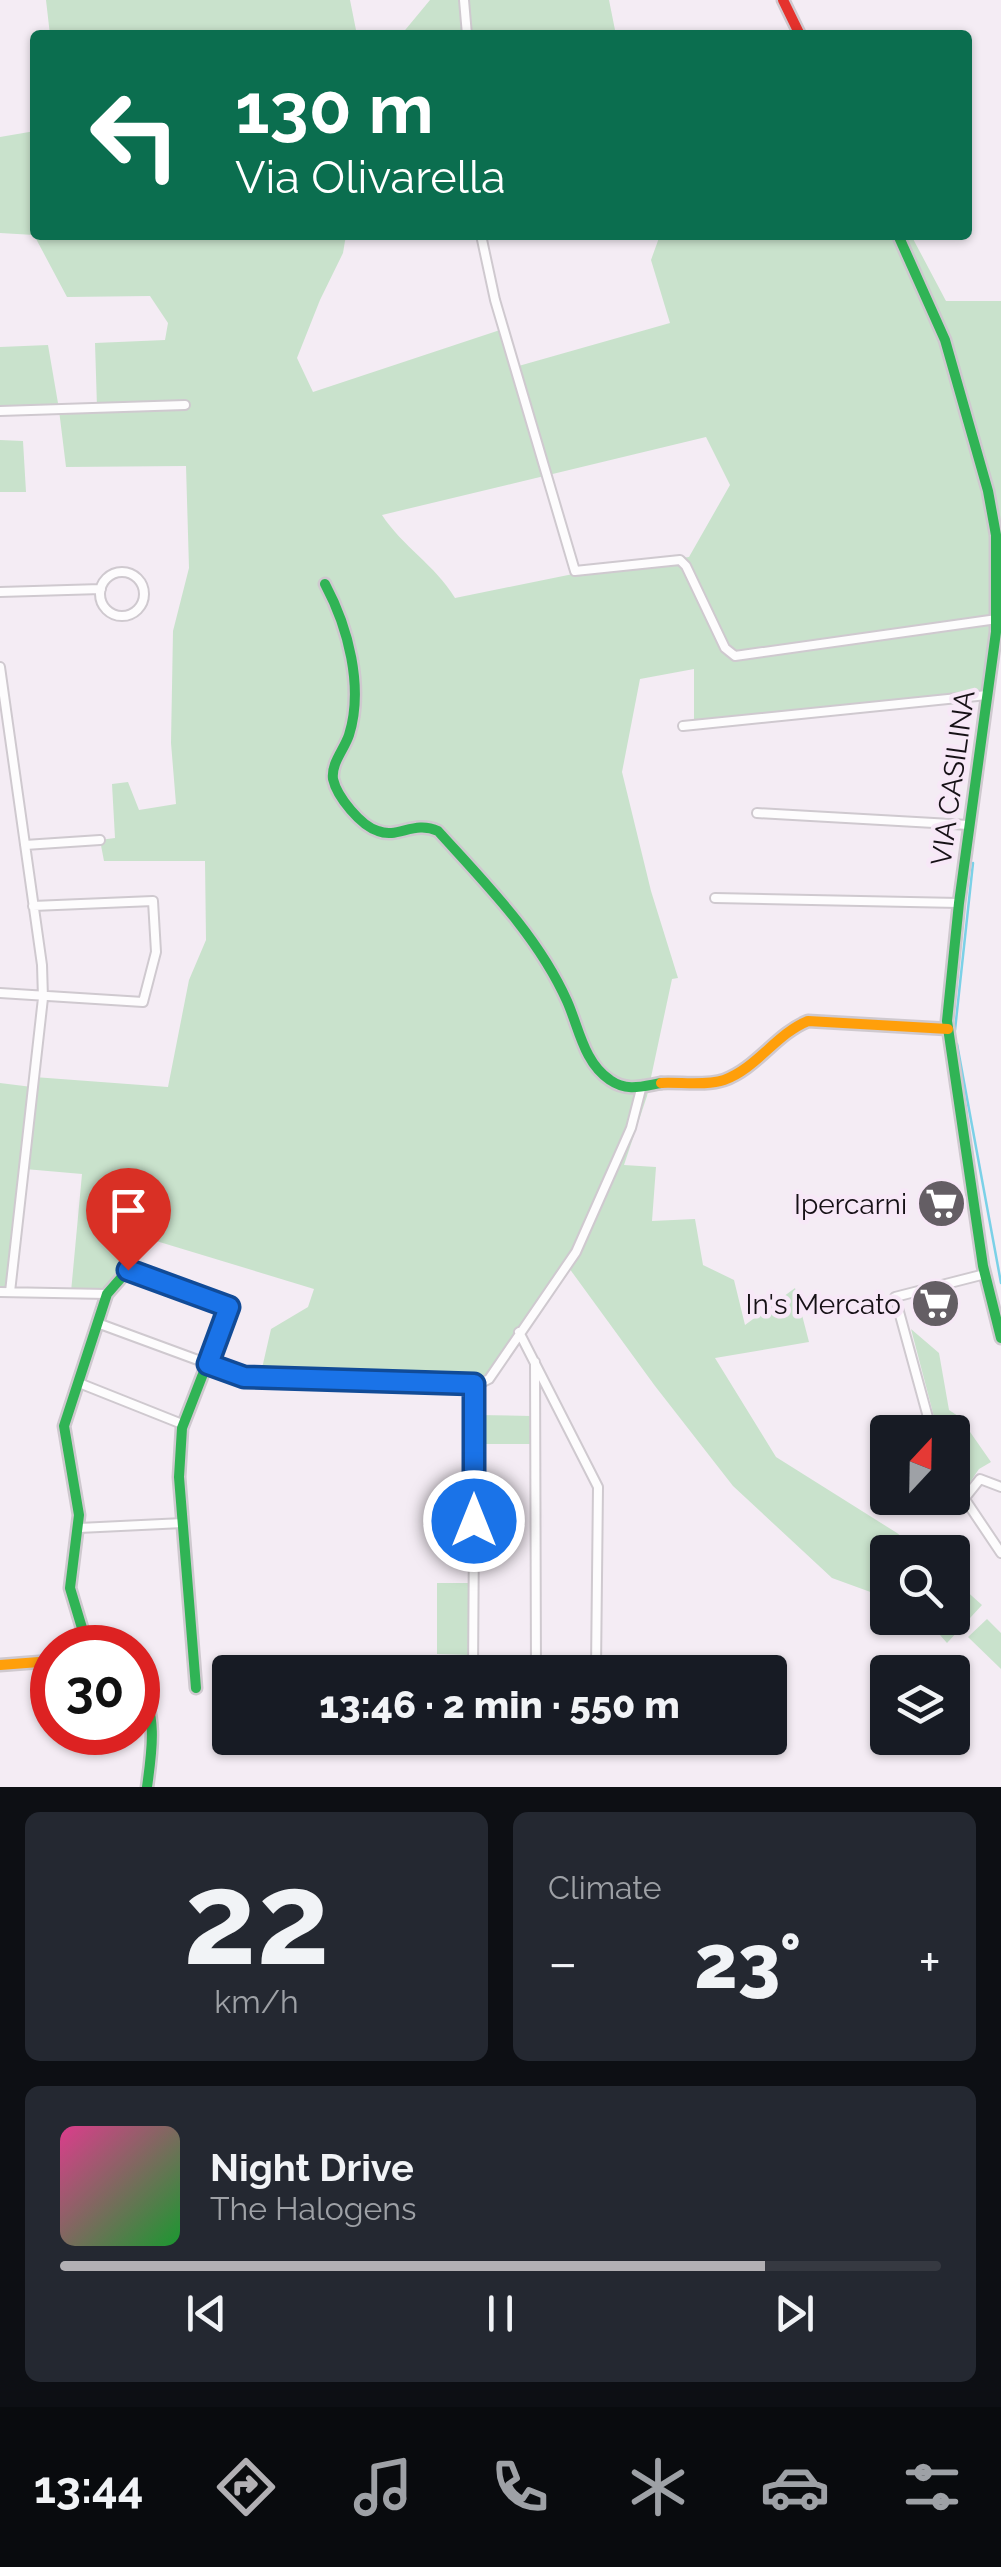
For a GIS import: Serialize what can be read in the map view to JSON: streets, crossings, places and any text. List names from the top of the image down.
{
  "streets": {
    "street": ["VIA CASILINA"]
  },
  "places": {
    "supermarket": ["Ipercarni", "In's Mercato"]
  },
  "north": "top",
  "page": {
    "turn": ["130 m", "Via Olivarella"],
    "limit": "30",
    "trip": "13:46 · 2 min · 550 m",
    "tile": [
      ["22", "km/h"],
      "Climate"
    ],
    "heat": ["−", "23°", "+"],
    "song": ["Night Drive", "The Halogens"],
    "tabs": "13:44"
  }
}
